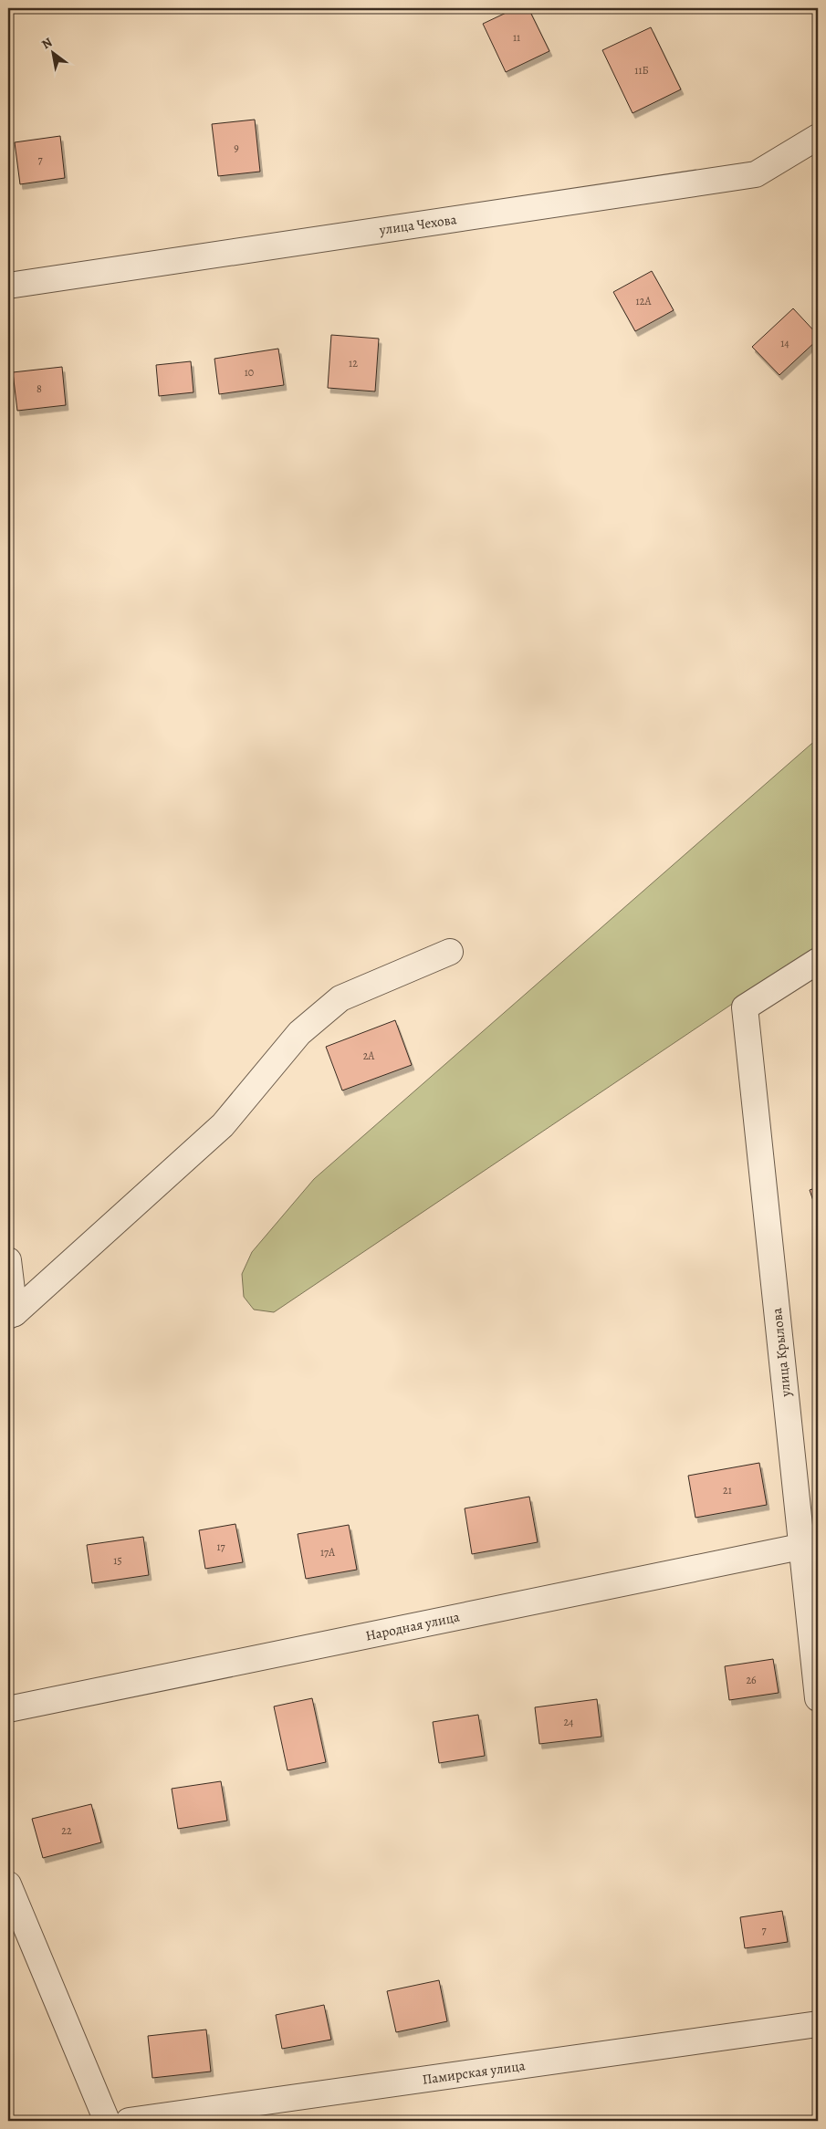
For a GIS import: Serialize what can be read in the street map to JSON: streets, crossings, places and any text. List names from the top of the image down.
{
  "streets": {
    "street": [
      "улица Чехова",
      "улица Крылова",
      "Народная улица",
      "Памирская улица"
    ]
  },
  "crossings": [
    ["улица Крылова", "Народная улица"]
  ],
  "house_numbers": [
    "11",
    "11Б",
    "9",
    "7",
    "12А",
    "14",
    "12",
    "10",
    "8",
    "2А",
    "21",
    "17",
    "17А",
    "15",
    "26",
    "24",
    "22",
    "7"
  ],
  "north": "top left"
}
